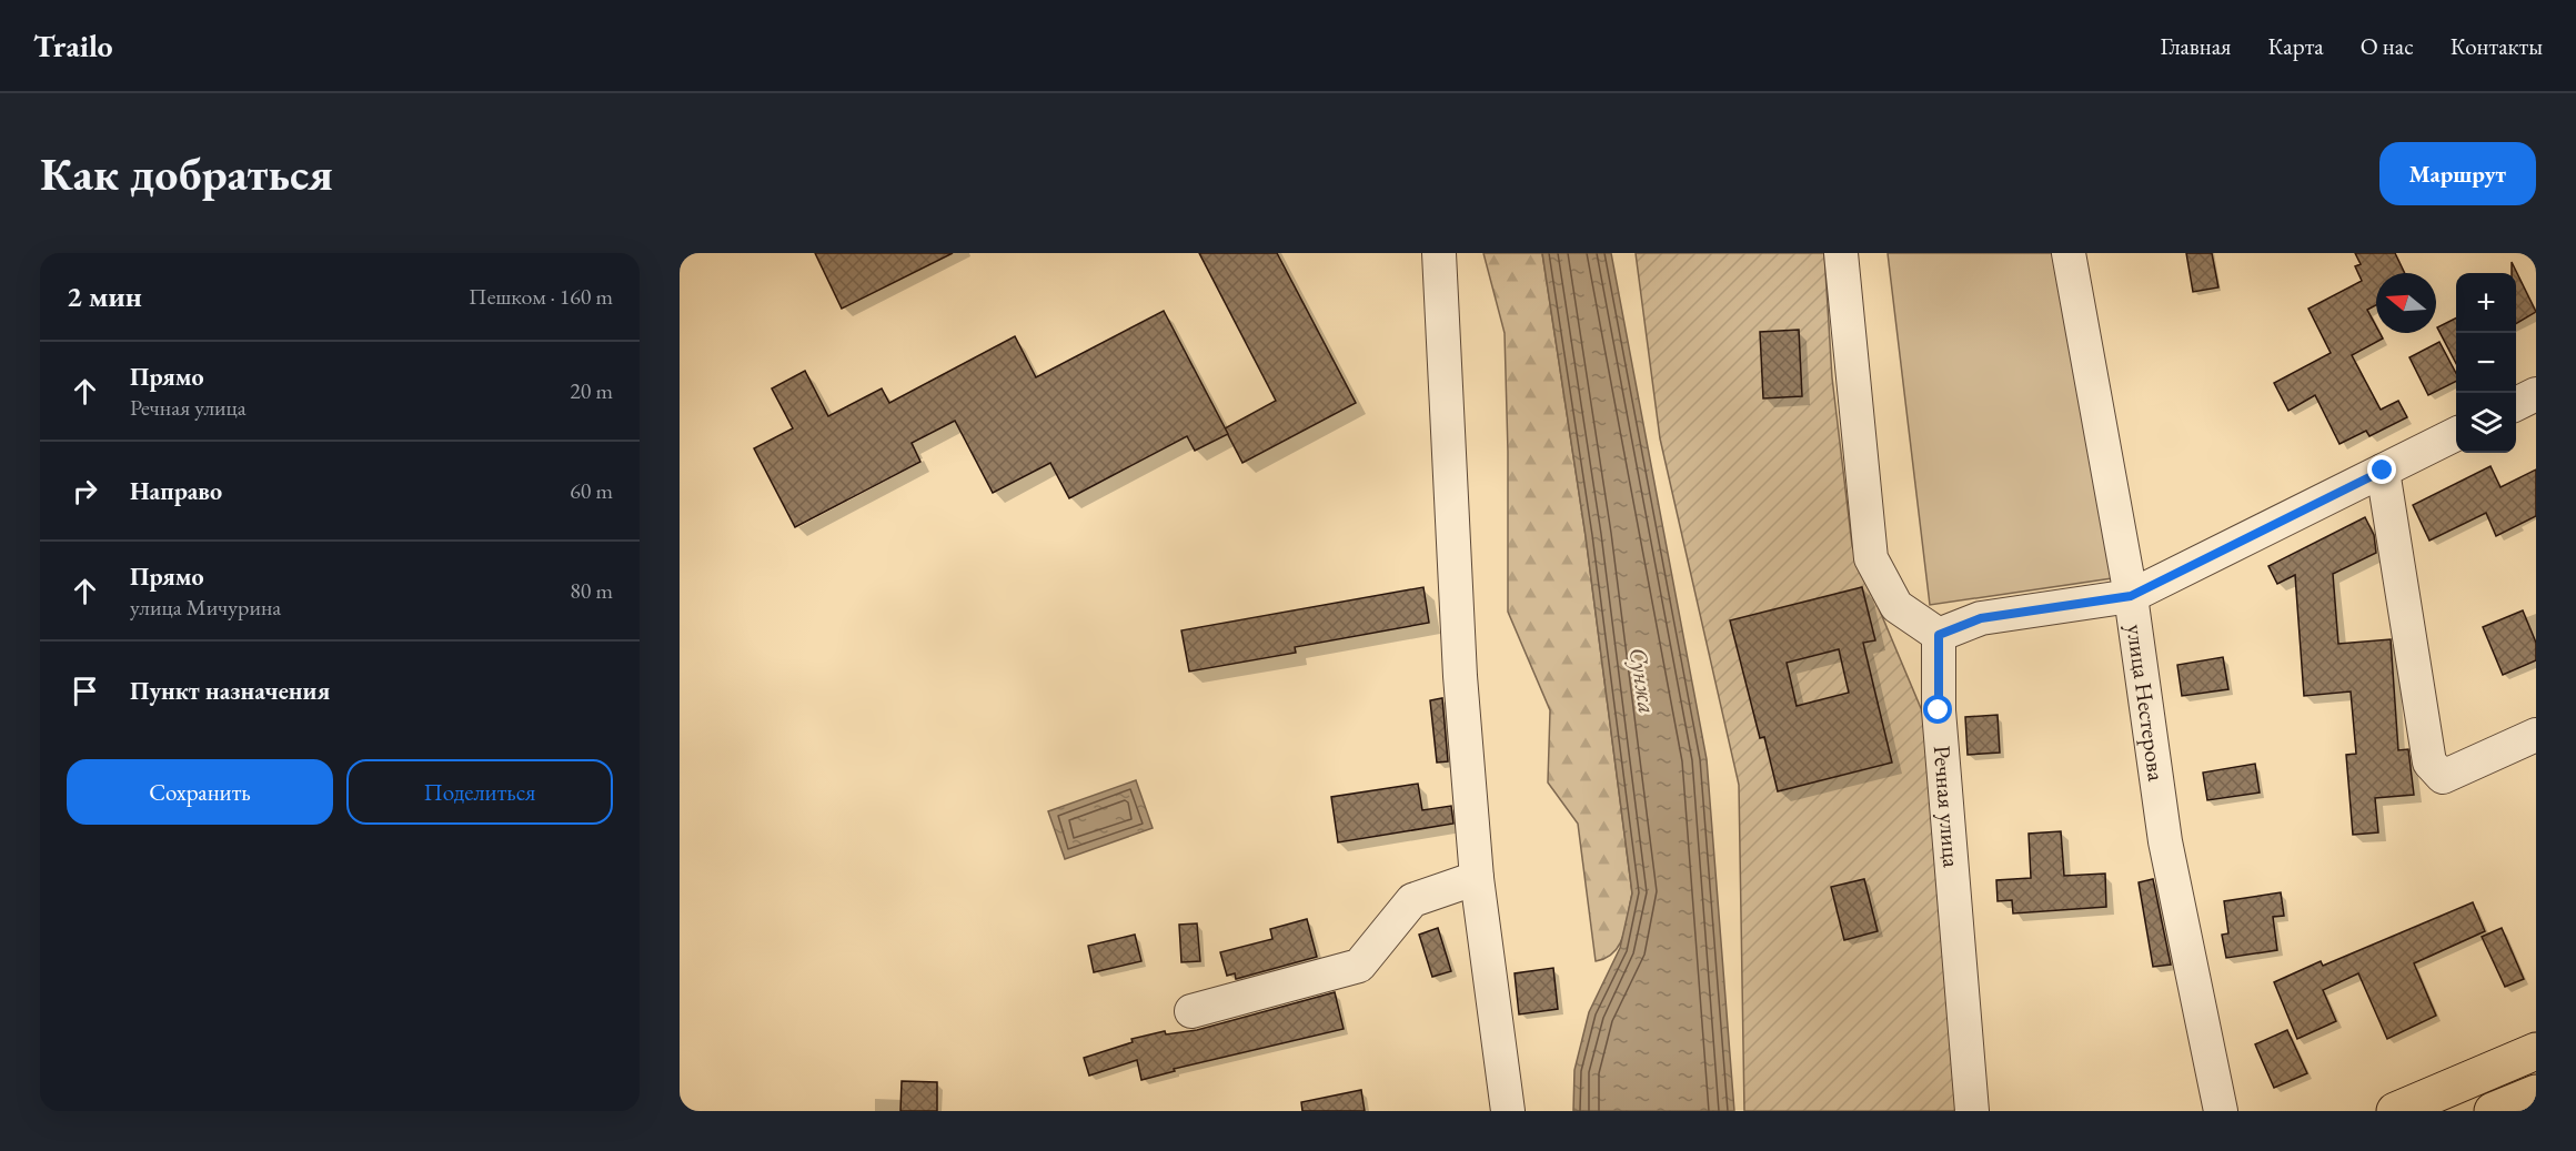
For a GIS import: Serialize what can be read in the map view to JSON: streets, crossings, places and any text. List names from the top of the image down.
{
  "streets": {
    "street": ["улица Нестерова", "Речная улица"]
  },
  "water": ["Сунжа"],
  "north": "left",
  "page": {
    "header": "Trailo",
    "nav": [
      "Главная",
      "Карта",
      "О нас",
      "Контакты"
    ],
    "buttons": [
      "Маршрут",
      ["Сохранить", "Поделиться"]
    ],
    "title": "Как добраться",
    "heading": ["2 мин", "Пешком · 160 m"],
    "map_buttons": ["+", "−"],
    "list": [
      ["Прямо", "Речная улица", "20 m"],
      ["Направо", "60 m"],
      ["Прямо", "улица Мичурина", "80 m"],
      "Пункт назначения"
    ]
  }
}
